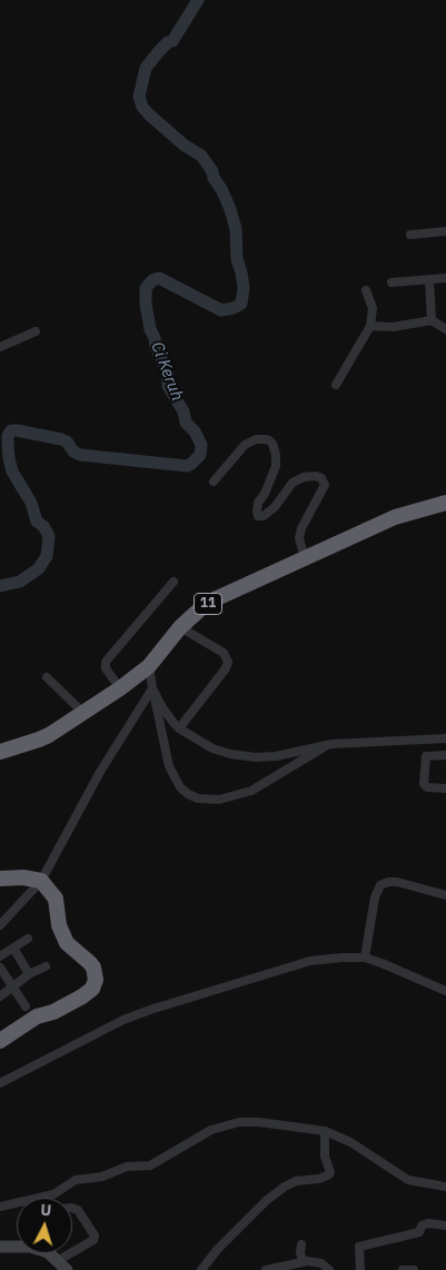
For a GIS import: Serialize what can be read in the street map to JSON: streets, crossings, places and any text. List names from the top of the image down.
{
  "streets": {
    "highway": ["11"]
  },
  "water": ["Ci Keruh"],
  "north": "top"
}
